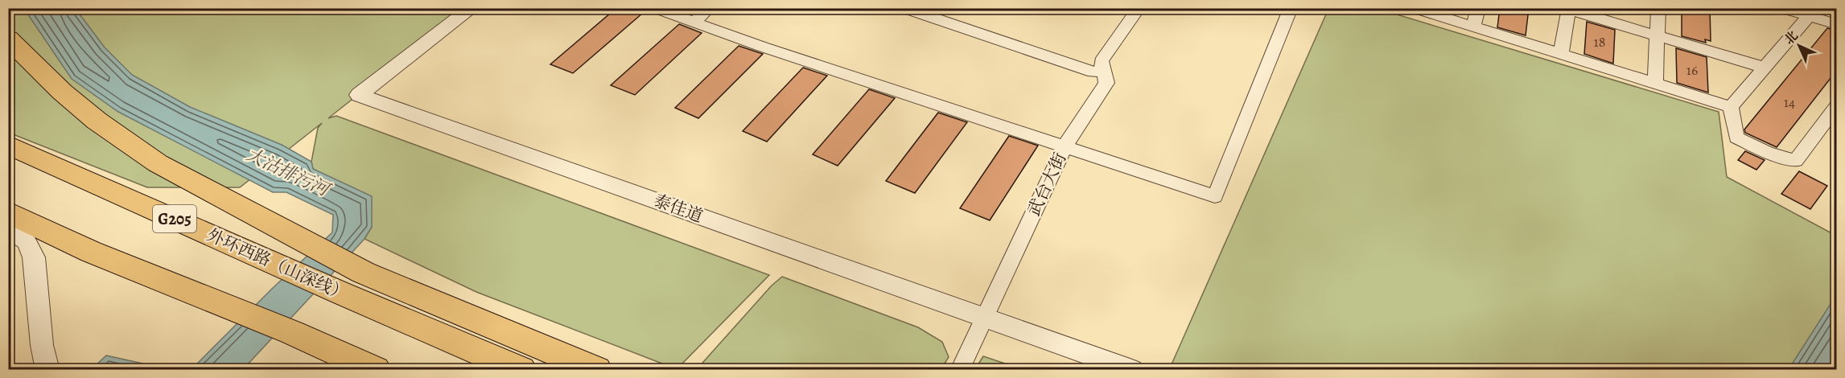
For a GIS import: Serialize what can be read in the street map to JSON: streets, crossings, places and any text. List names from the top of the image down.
{
  "streets": {
    "highway": ["G205", "外环西路（山深线）"],
    "street": ["武台大街", "泰佳道"]
  },
  "crossings": [
    ["武台大街", "泰佳道"]
  ],
  "water": ["大沽排污河"],
  "house_numbers": ["18", "16", "14"],
  "north": "top left"
}
